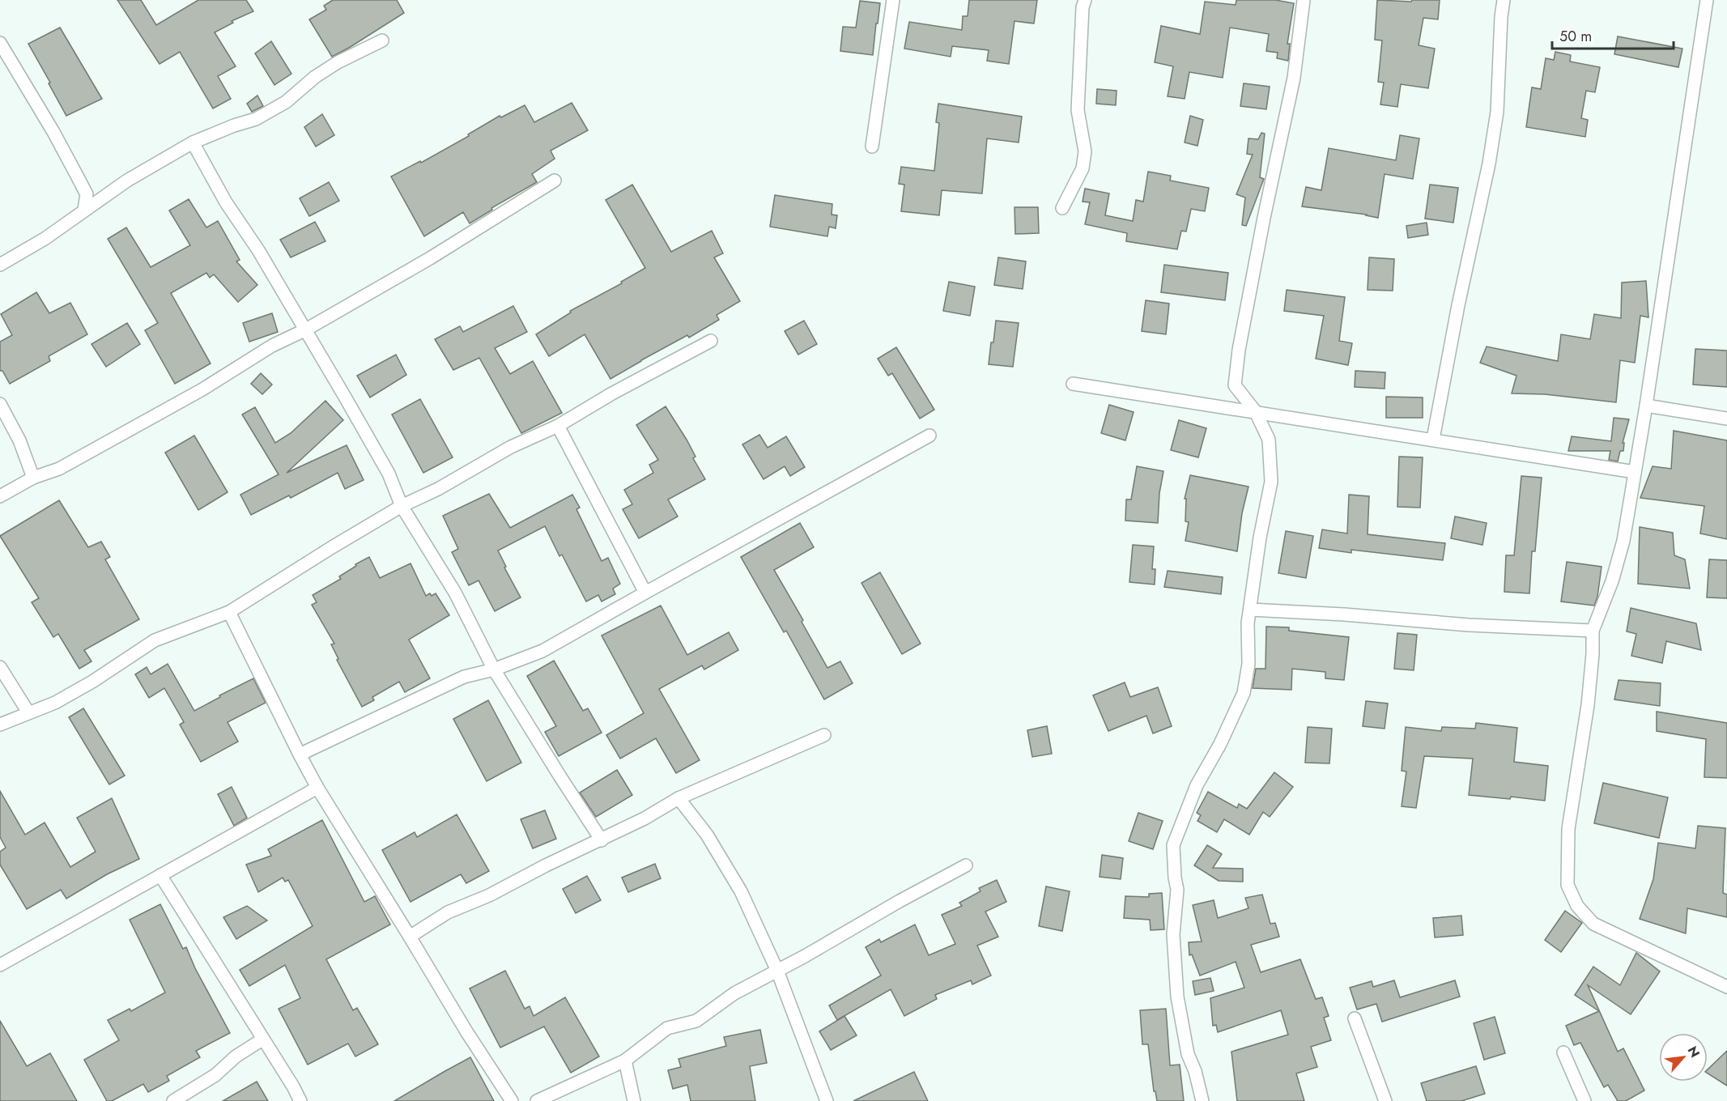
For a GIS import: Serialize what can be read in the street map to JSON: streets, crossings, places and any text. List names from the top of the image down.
{
  "scale_bar": "50 m",
  "north": "top right"
}
